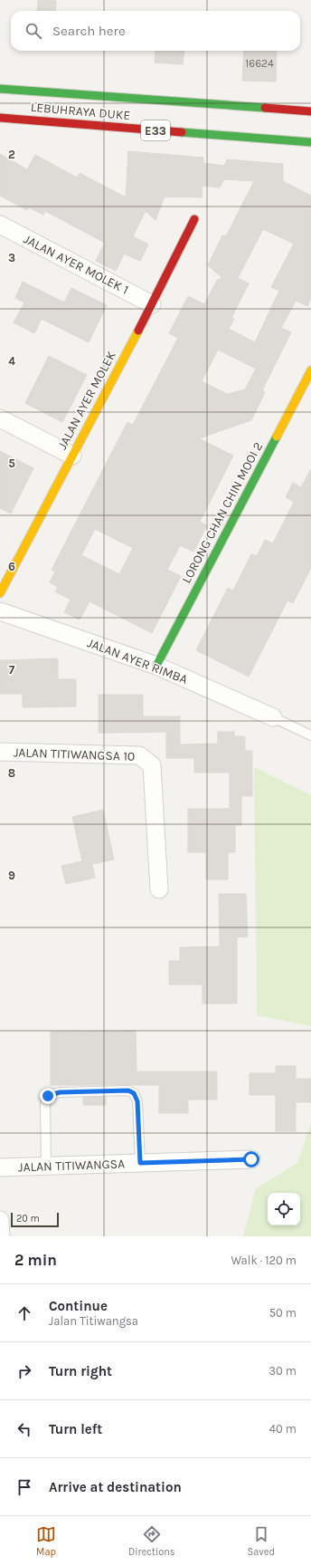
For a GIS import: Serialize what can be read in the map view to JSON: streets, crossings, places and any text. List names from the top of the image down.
{
  "streets": {
    "main road": [
      "LEBUHRAYA DUKE",
      "E33",
      "JALAN AYER MOLEK",
      "LORONG CHAN CHIN MOOI 2"
    ],
    "street": [
      "JALAN AYER MOLEK 1",
      "JALAN AYER RIMBA",
      "JALAN TITIWANGSA 10",
      "JALAN TITIWANGSA"
    ]
  },
  "crossings": [
    ["JALAN AYER MOLEK 1", "JALAN AYER MOLEK"],
    ["LORONG CHAN CHIN MOOI 2", "JALAN AYER RIMBA"]
  ],
  "house_numbers": ["16624"],
  "scale_bar": "20 m",
  "page": {
    "search": "Search here",
    "scale": "20 m",
    "heading": ["2 min", "Walk · 120 m"],
    "list": [
      ["Continue", "Jalan Titiwangsa", "50 m"],
      ["Turn right", "30 m"],
      ["Turn left", "40 m"],
      "Arrive at destination"
    ],
    "nav": ["Map", "Directions", "Saved"]
  },
  "grid": {
    "rows": [
      "2",
      "3",
      "4",
      "5",
      "6",
      "7",
      "8",
      "9"
    ]
  }
}
